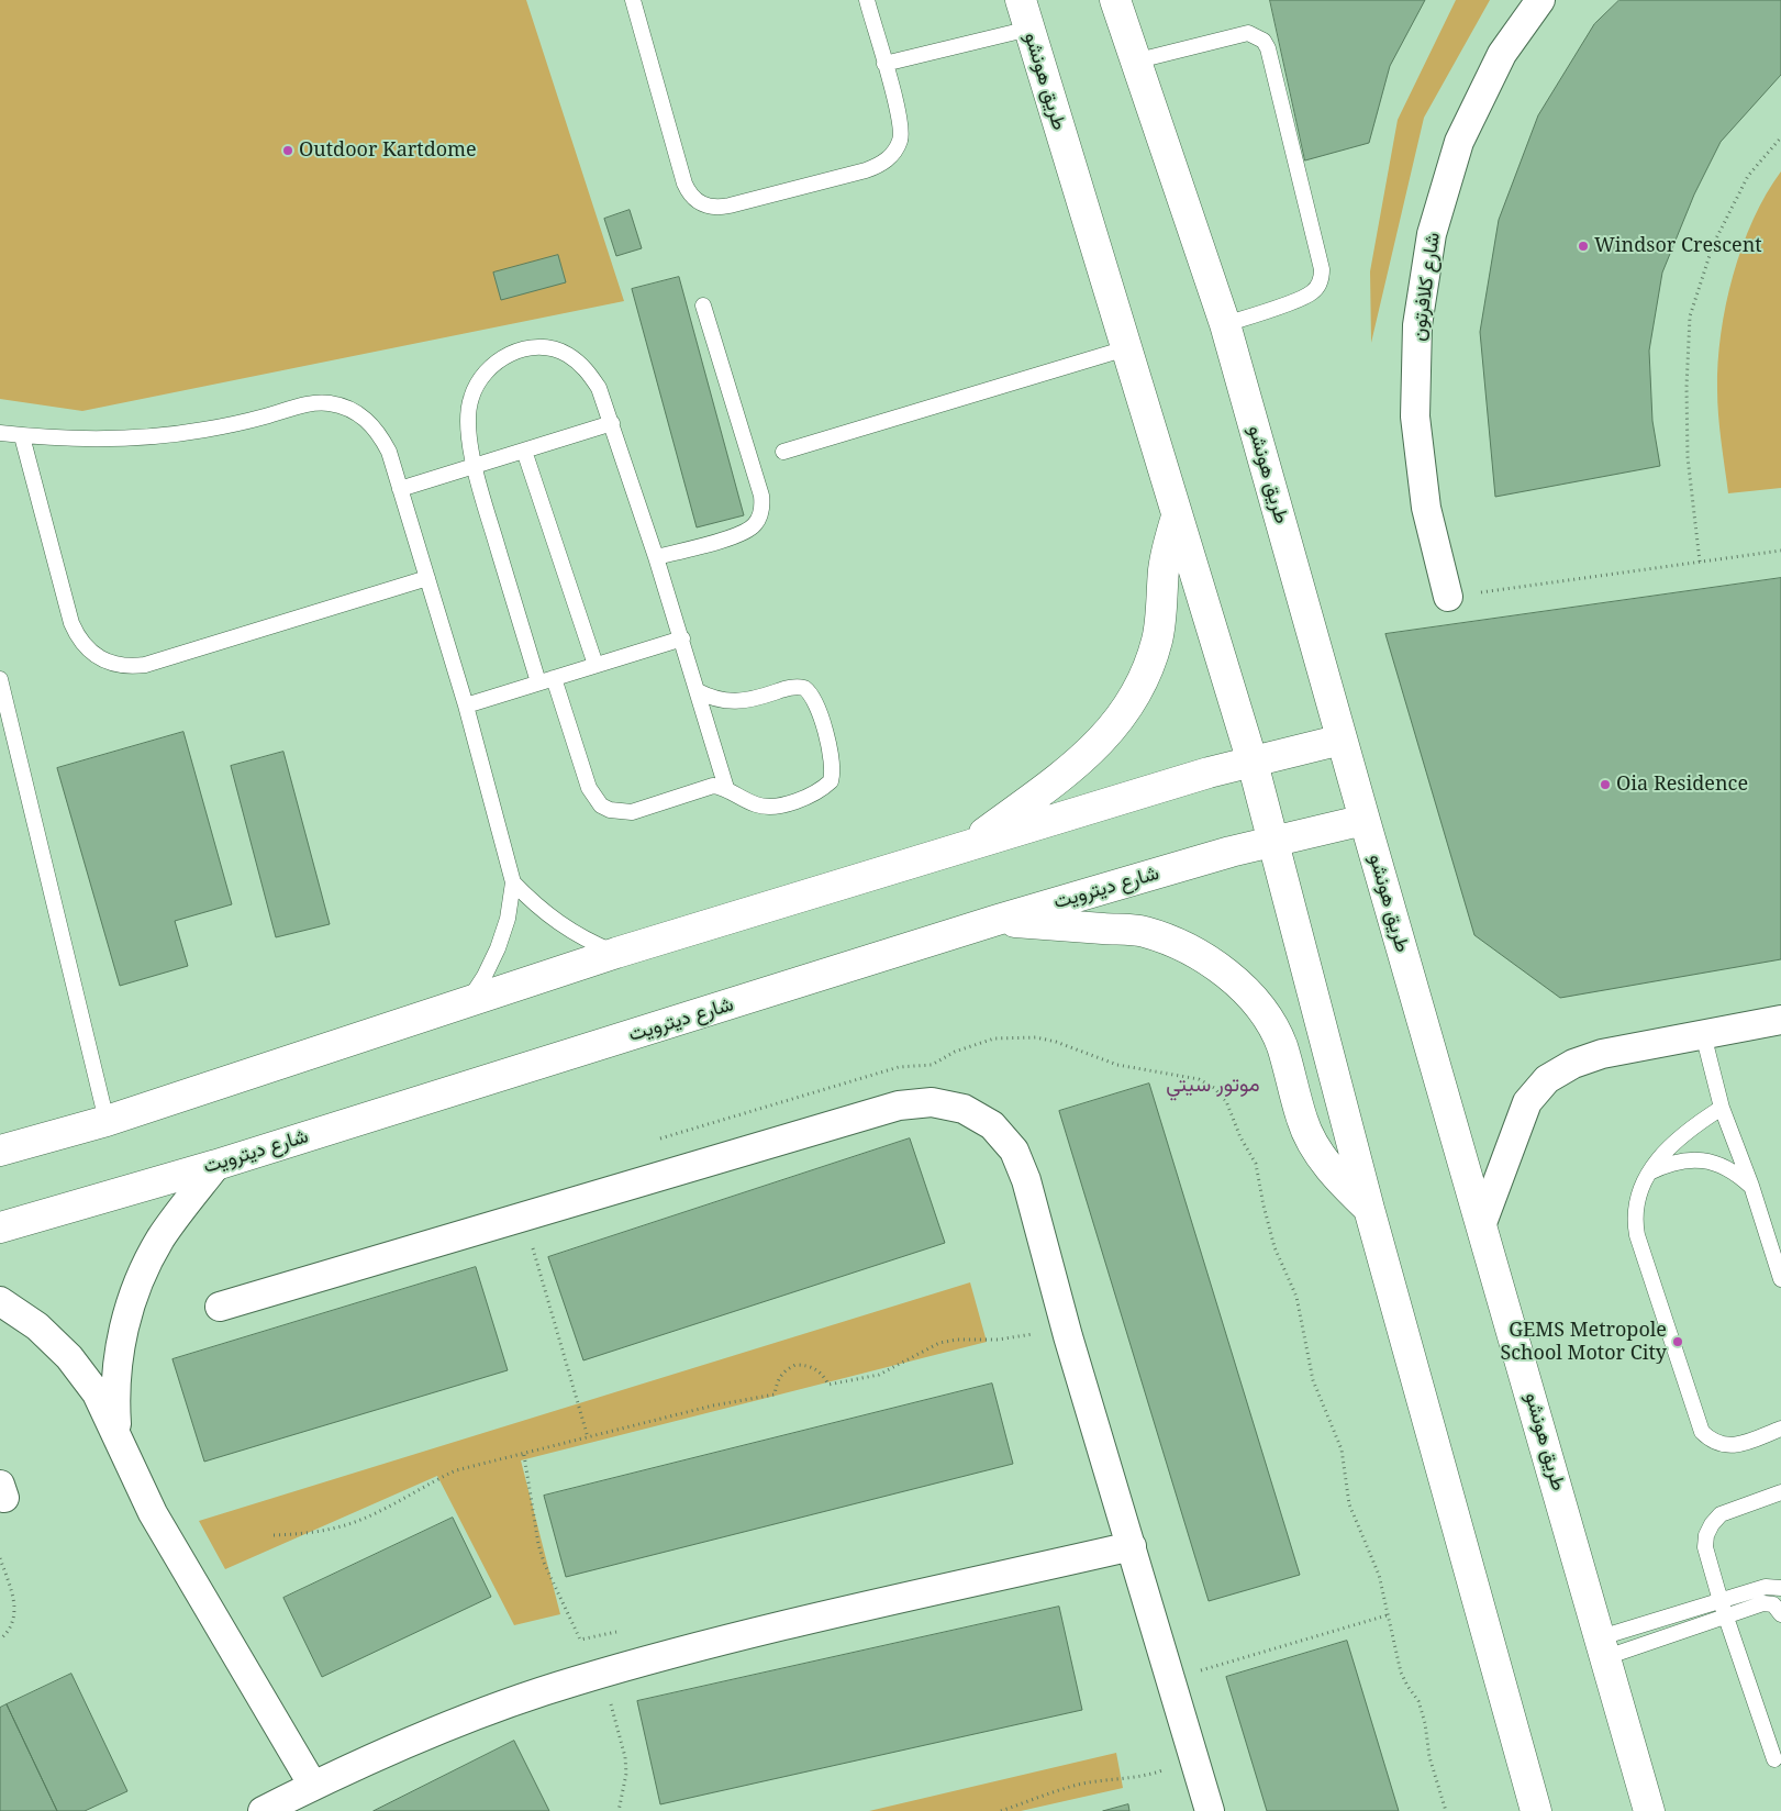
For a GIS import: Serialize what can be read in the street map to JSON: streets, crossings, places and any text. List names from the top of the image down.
{
  "streets": {
    "street": ["طريق هونشو", "شارع كلافرتون", "شارع ديترويت"]
  },
  "crossings": [
    ["طريق هونشو", "شارع ديترويت"]
  ],
  "districts": ["موتور سيتي"],
  "places": [
    "Outdoor Kartdome",
    "Windsor Crescent",
    "Oia Residence",
    "GEMS Metropole School Motor City"
  ]
}
